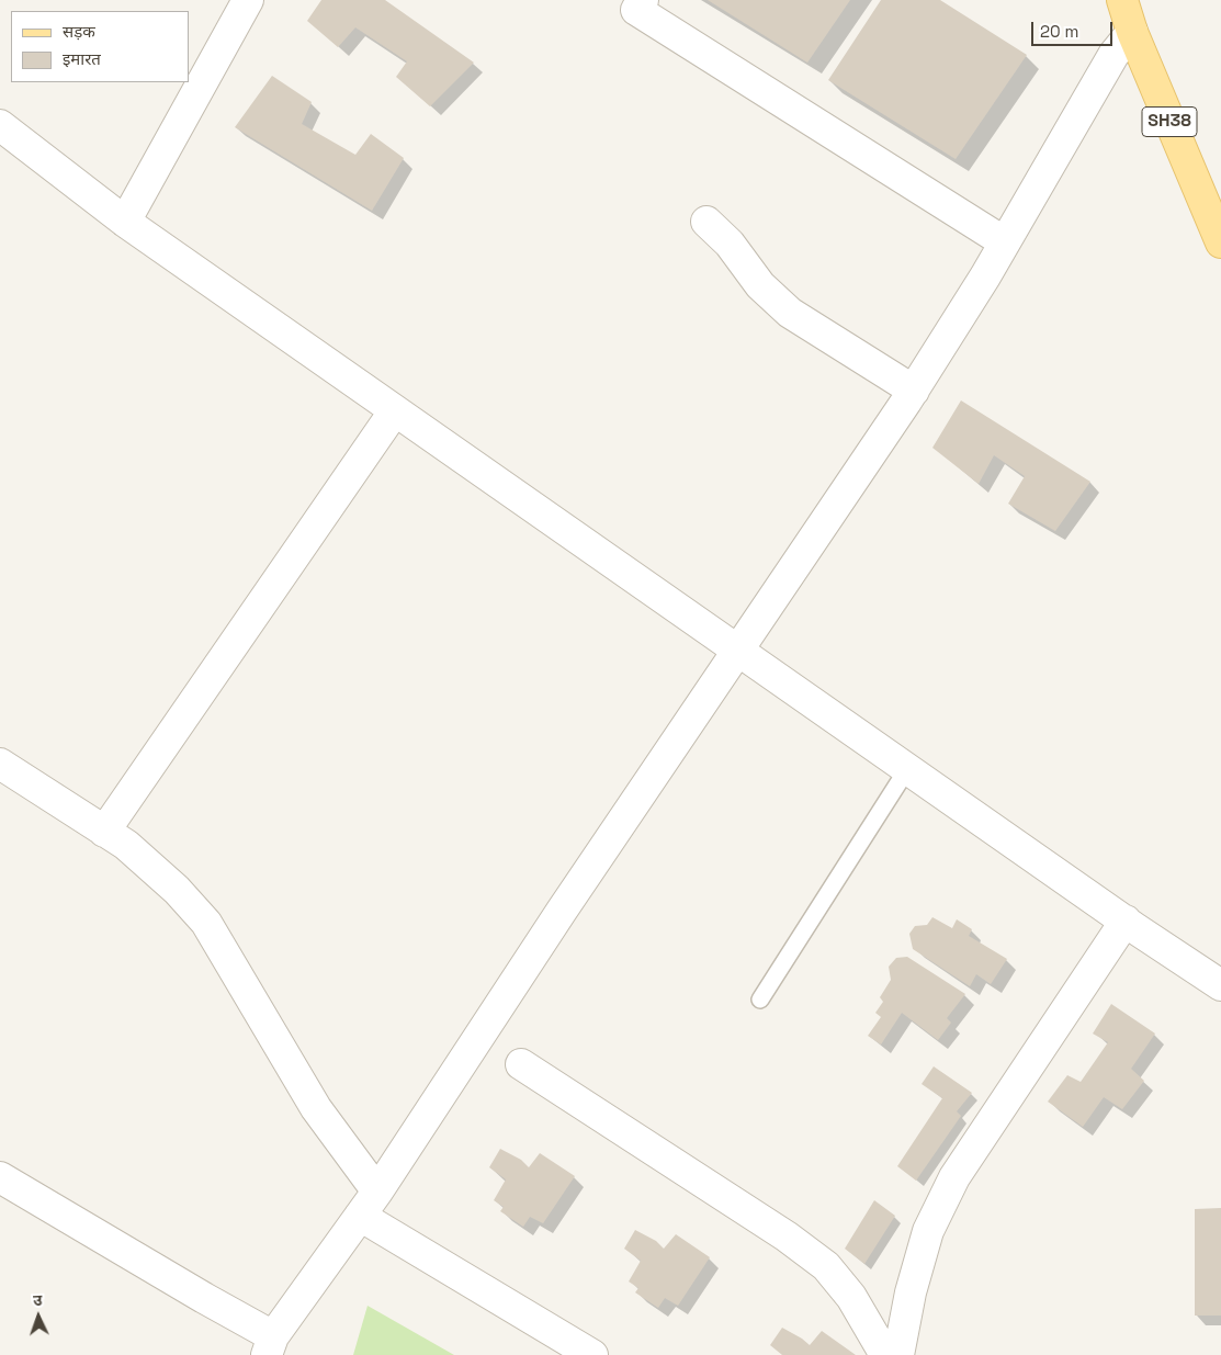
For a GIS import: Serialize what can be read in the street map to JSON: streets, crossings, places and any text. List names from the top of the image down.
{
  "streets": {
    "main road": ["SH38"]
  },
  "legend": ["सड़क", "इमारत"],
  "scale_bar": "20 m",
  "north": "top"
}
